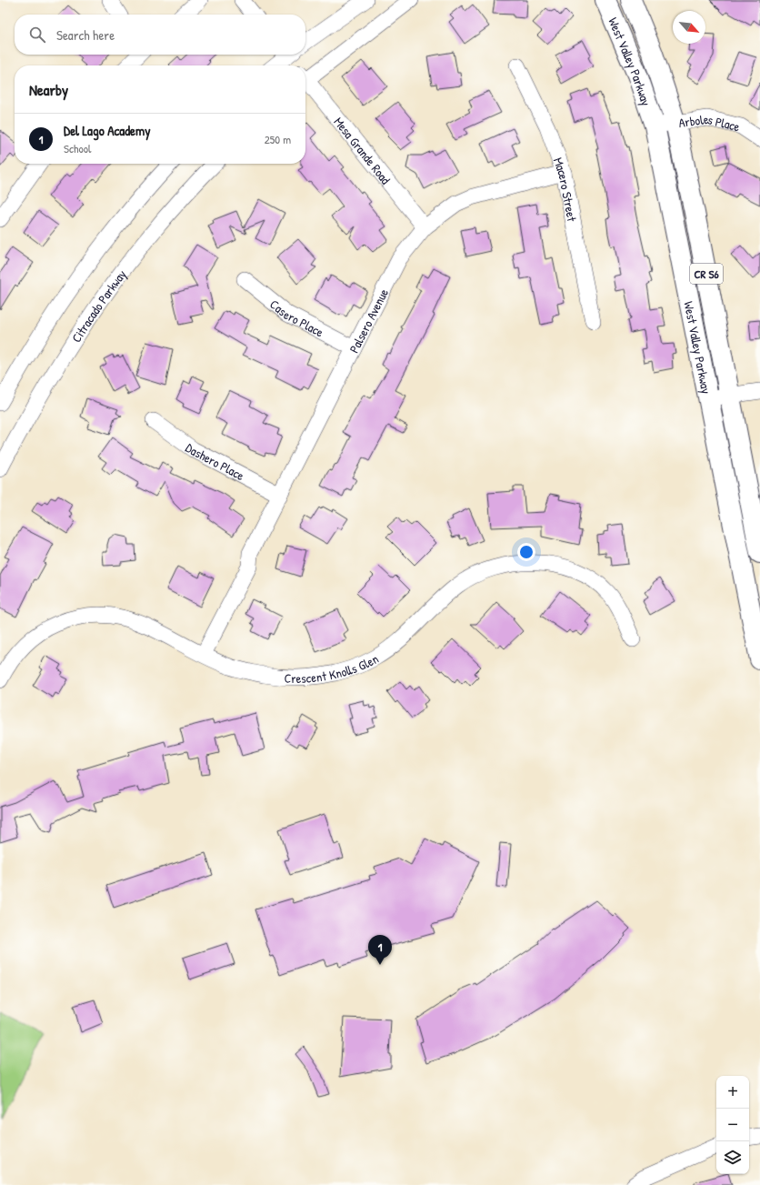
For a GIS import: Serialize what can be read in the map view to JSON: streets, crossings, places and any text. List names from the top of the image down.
{
  "streets": {
    "main road": ["West Valley Parkway", "CR S6"],
    "street": [
      "Arboles Place",
      "Mesa Grande Road",
      "Macero Street",
      "Citracado Parkway",
      "Casero Place",
      "Palsero Avenue",
      "Dashero Place",
      "Crescent Knolls Glen"
    ]
  },
  "crossings": [
    ["West Valley Parkway", "Arboles Place"],
    ["Mesa Grande Road", "Palsero Avenue"],
    ["Macero Street", "Palsero Avenue"],
    ["Casero Place", "Palsero Avenue"],
    ["Palsero Avenue", "Dashero Place"],
    ["Palsero Avenue", "Crescent Knolls Glen"]
  ],
  "north": "bottom right",
  "page": {
    "search": "Search here",
    "heading": "Nearby",
    "list": [
      {
        "mark": "1",
        "name": "Del Lago Academy",
        "note": "School",
        "value": "250 m"
      }
    ],
    "pins": "1",
    "map_buttons": ["+", "−"]
  }
}
